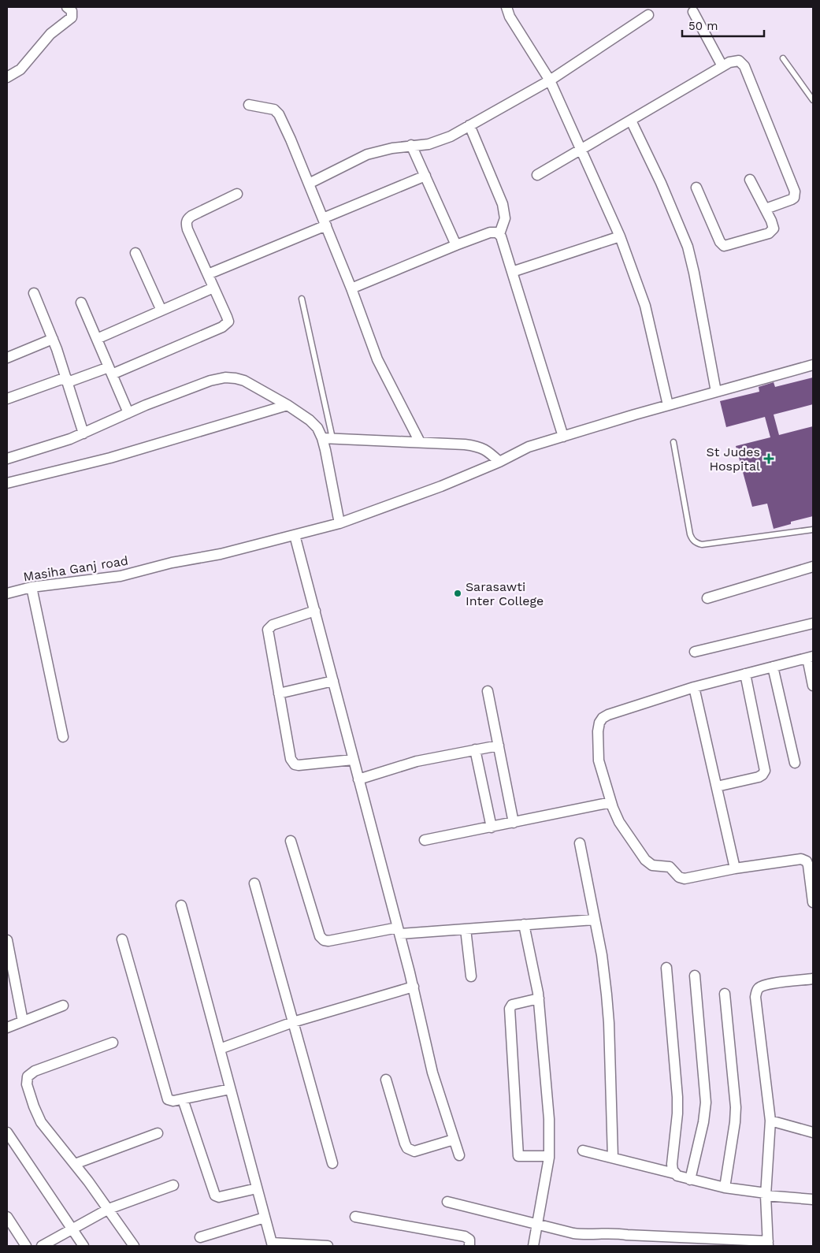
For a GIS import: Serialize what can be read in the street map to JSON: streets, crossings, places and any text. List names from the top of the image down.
{
  "streets": {
    "street": ["Masiha Ganj road"]
  },
  "places": {
    "health": ["St Judes Hospital"],
    "other": ["Sarasawti Inter College"]
  },
  "scale_bar": "50 m"
}
